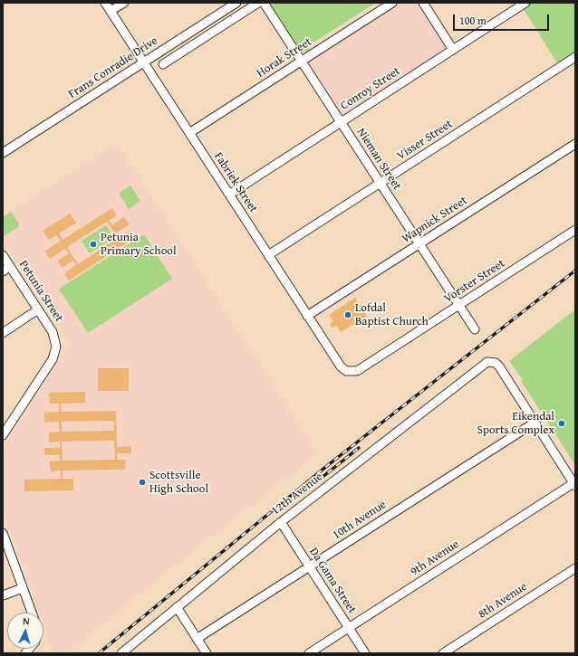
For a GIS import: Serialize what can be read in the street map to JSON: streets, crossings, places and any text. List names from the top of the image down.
{
  "streets": {
    "street": [
      "Horak Street",
      "Frans Conradie Drive",
      "Conroy Street",
      "Visser Street",
      "Nieman Street",
      "Fabriek Street",
      "Wapnick Street",
      "Vorster Street",
      "Petunia Street",
      "12th Avenue",
      "10th Avenue",
      "9th Avenue",
      "Da Gama Street",
      "8th Avenue"
    ]
  },
  "crossings": [
    ["Horak Street", "Nieman Street"],
    ["Horak Street", "Fabriek Street"],
    ["Frans Conradie Drive", "Fabriek Street"],
    ["Conroy Street", "Nieman Street"],
    ["Conroy Street", "Fabriek Street"],
    ["Visser Street", "Nieman Street"],
    ["Visser Street", "Fabriek Street"],
    ["Nieman Street", "Wapnick Street"],
    ["Nieman Street", "Vorster Street"],
    ["Fabriek Street", "Wapnick Street"],
    ["Fabriek Street", "Vorster Street"],
    ["12th Avenue", "10th Avenue"],
    ["12th Avenue", "Da Gama Street"],
    ["10th Avenue", "Da Gama Street"],
    ["9th Avenue", "Da Gama Street"]
  ],
  "places": [
    "Petunia Primary School",
    "Lofdal Baptist Church",
    "Eikendal Sports Complex",
    "Scottsville High School"
  ],
  "scale_bar": "100 m",
  "north": "top"
}
